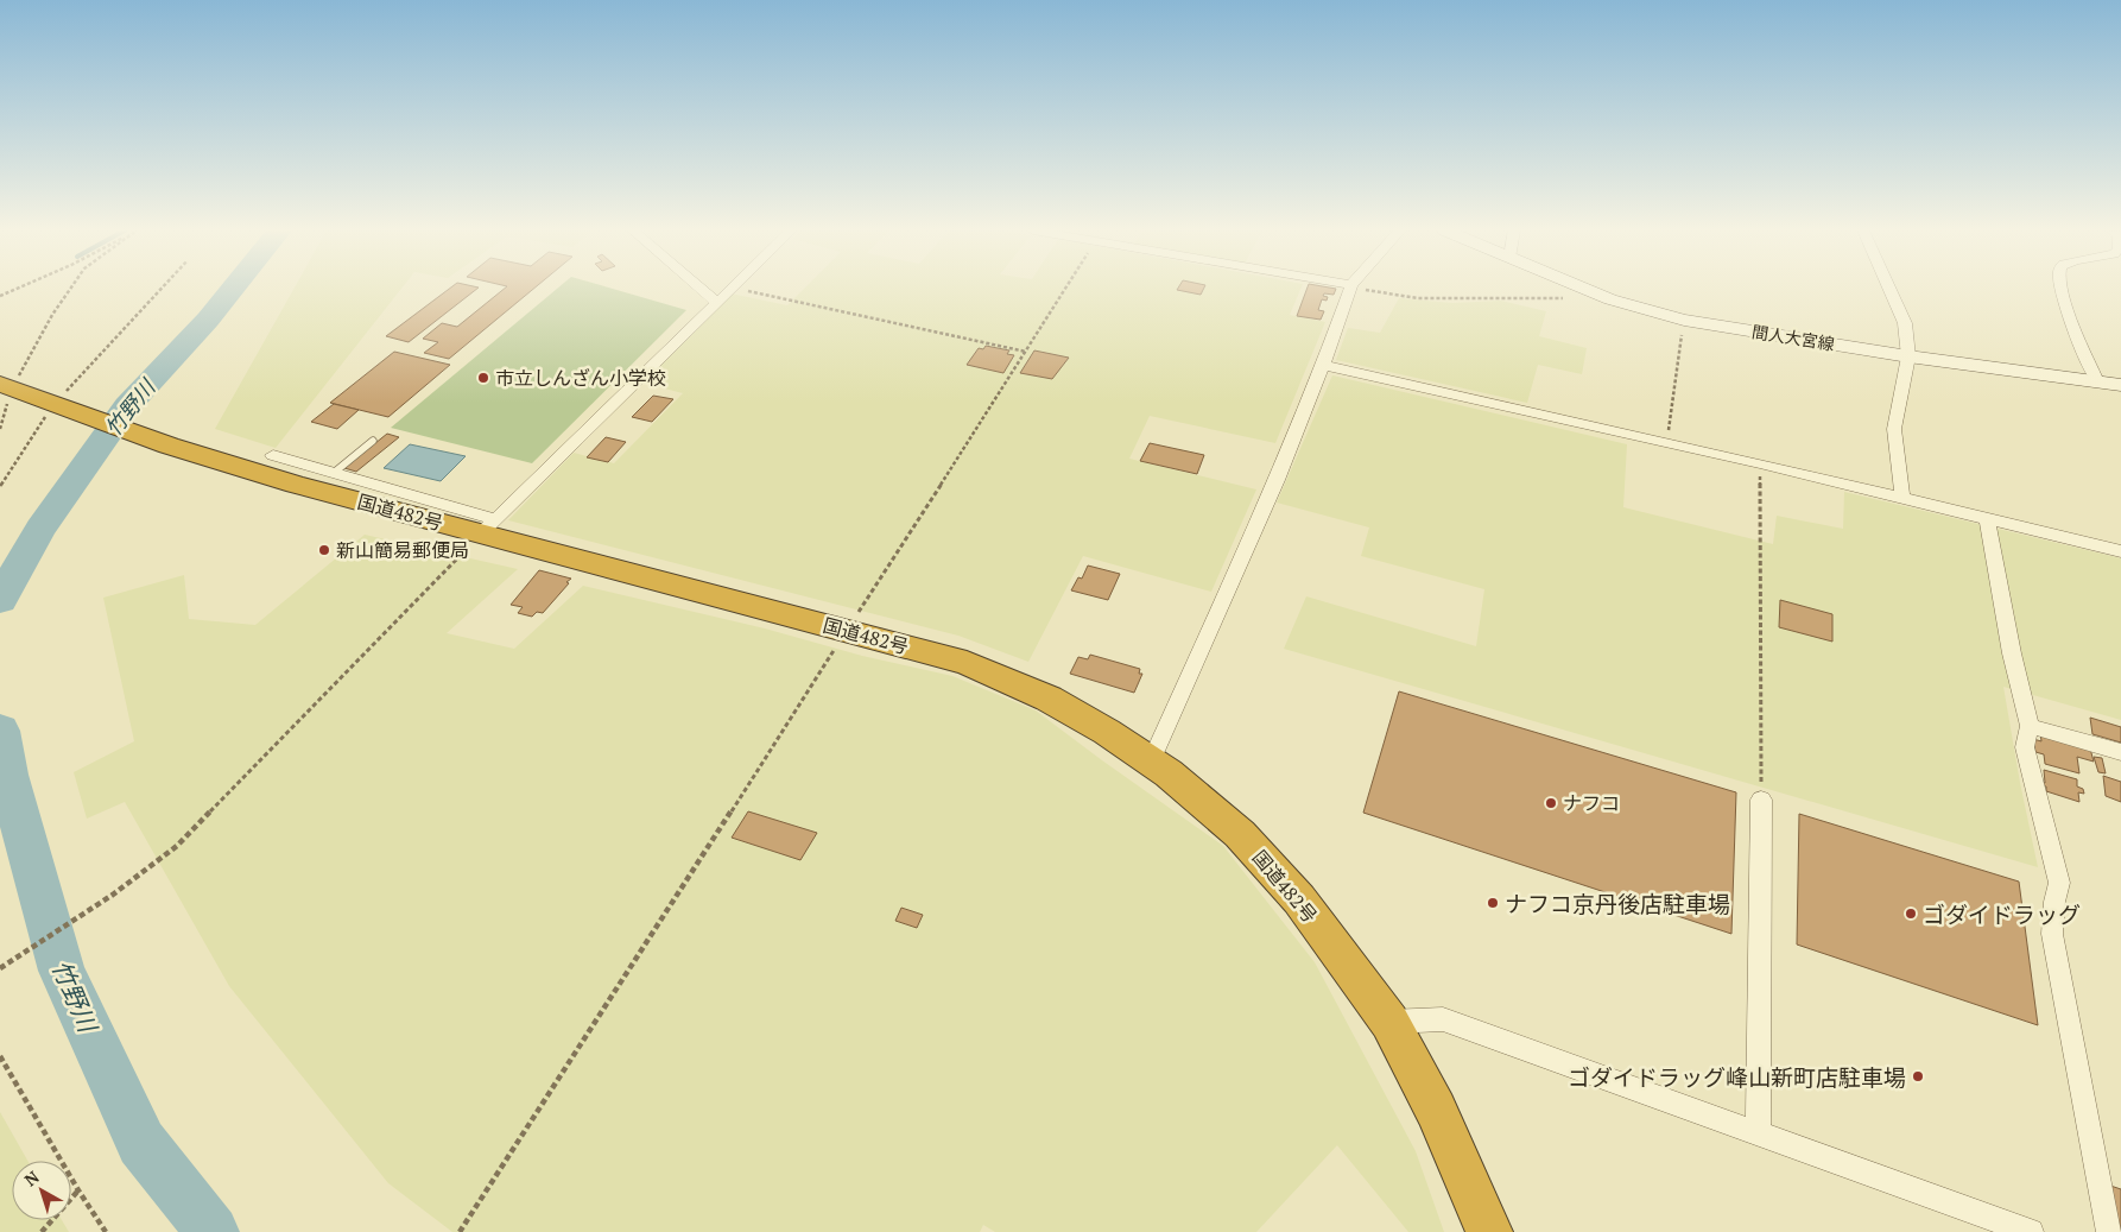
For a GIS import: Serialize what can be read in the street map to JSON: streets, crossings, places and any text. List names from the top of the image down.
{
  "streets": {
    "highway": ["国道482号"],
    "main road": ["間人大宮線"]
  },
  "water": ["竹野川"],
  "places": [
    "市立しんざん小学校",
    "新山簡易郵便局",
    "ナフコ",
    "ナフコ京丹後店駐車場",
    "ゴダイドラッグ",
    "ゴダイドラッグ峰山新町店駐車場"
  ],
  "north": "top left"
}
